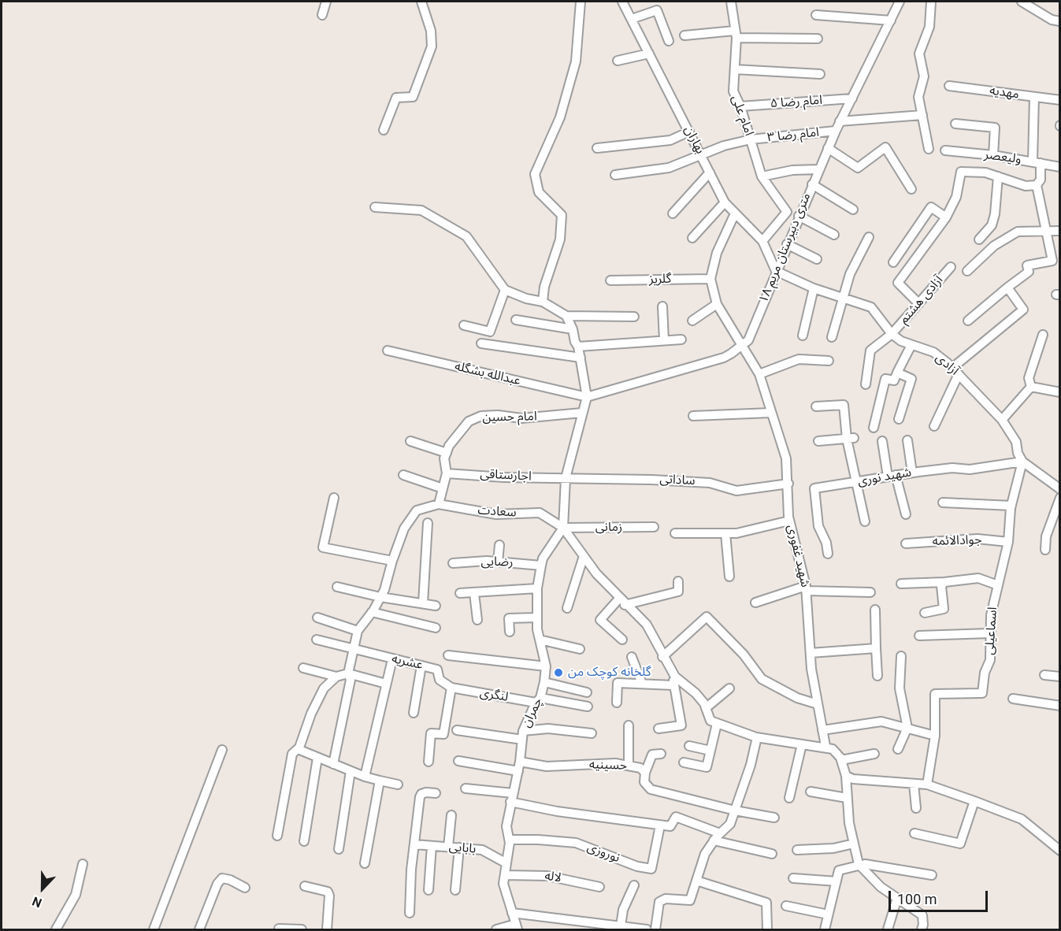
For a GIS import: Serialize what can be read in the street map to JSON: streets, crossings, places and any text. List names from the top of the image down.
{
  "streets": {
    "street": [
      "مهدیه",
      "امام رضا ۵",
      "امام علی",
      "امام رضا ۳",
      "بهاران",
      "ولیعصر",
      "۱۸ متری دبیرستان مریم",
      "گلریز",
      "آزادی هشتم",
      "آزادی",
      "عبدالله بشگله",
      "امام حسین",
      "اجارستاقی",
      "شهید نوری",
      "ساداتی",
      "سعادت",
      "زمانی",
      "جوادالائمه",
      "شهید غفوری",
      "رضایی",
      "اسماعیلی",
      "عشریه",
      "لنگری",
      "چمران",
      "حسینیه",
      "بابایی",
      "نوروزی",
      "لاله"
    ]
  },
  "crossings": [
    ["امام رضا ۵", "امام علی"],
    ["امام رضا ۵", "۱۸ متری دبیرستان مریم"],
    ["امام علی", "امام رضا ۳"],
    ["امام علی", "بهاران"],
    ["امام رضا ۳", "بهاران"],
    ["امام رضا ۳", "۱۸ متری دبیرستان مریم"],
    ["بهاران", "۱۸ متری دبیرستان مریم"],
    ["بهاران", "آزادی"],
    ["۱۸ متری دبیرستان مریم", "آزادی"],
    ["۱۸ متری دبیرستان مریم", "عبدالله بشگله"],
    ["۱۸ متری دبیرستان مریم", "شهید غفوری"],
    ["آزادی هشتم", "آزادی"],
    ["آزادی", "شهید نوری"],
    ["آزادی", "اسماعیلی"],
    ["امام حسین", "اجارستاقی"],
    ["امام حسین", "سعادت"],
    ["اجارستاقی", "ساداتی"],
    ["شهید نوری", "اسماعیلی"],
    ["ساداتی", "شهید غفوری"],
    ["سعادت", "زمانی"],
    ["سعادت", "چمران"],
    ["زمانی", "چمران"],
    ["جوادالائمه", "اسماعیلی"],
    ["رضایی", "چمران"],
    ["عشریه", "لنگری"],
    ["لنگری", "چمران"],
    ["چمران", "حسینیه"],
    ["چمران", "بابایی"],
    ["چمران", "نوروزی"],
    ["چمران", "لاله"]
  ],
  "places": ["گلخانه کوچک من"],
  "scale_bar": "100 m",
  "north": "bottom"
}
